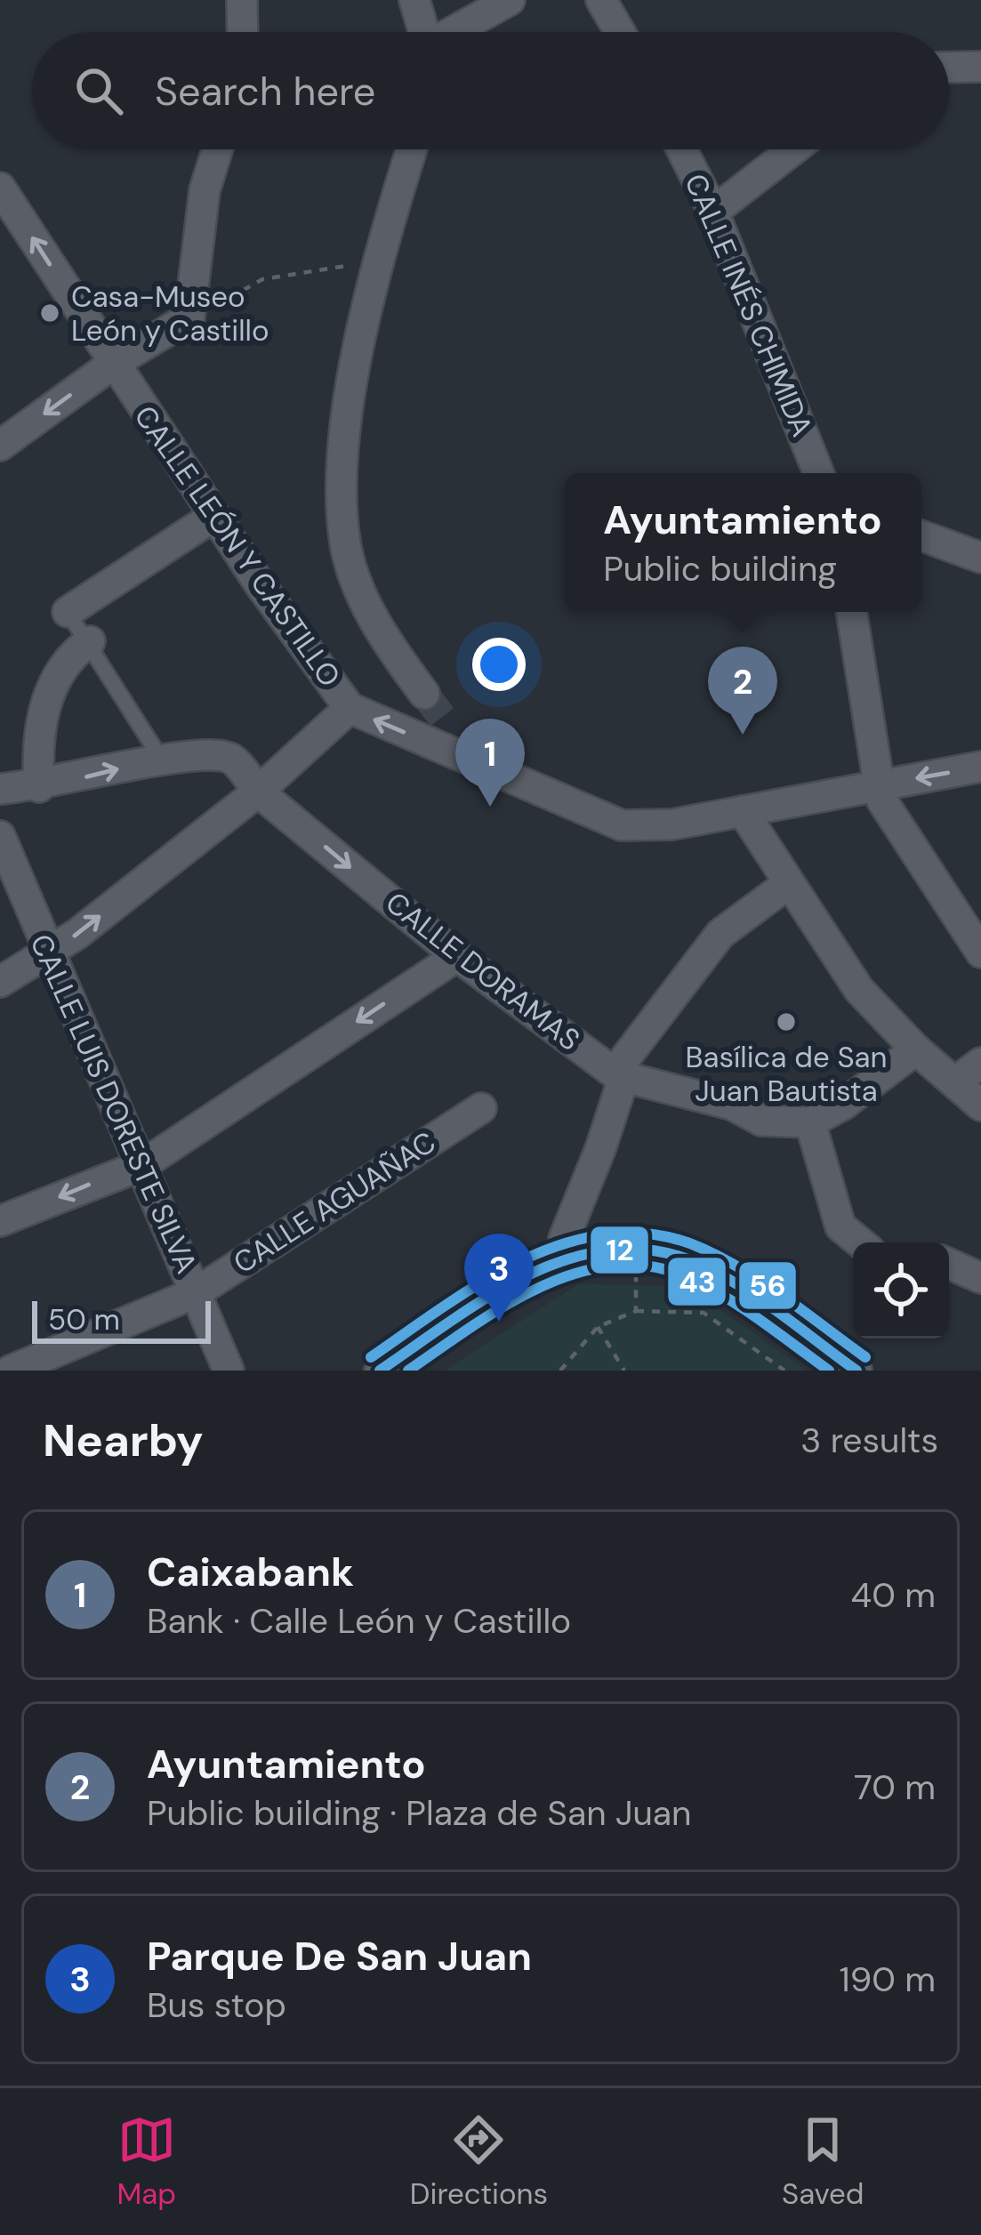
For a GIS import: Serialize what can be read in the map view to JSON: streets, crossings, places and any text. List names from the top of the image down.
{
  "streets": {
    "street": [
      "CALLE INÉS CHIMIDA",
      "CALLE LEÓN Y CASTILLO",
      "CALLE DORAMAS",
      "CALLE LUIS DORESTE SILVA",
      "CALLE AGUAÑAC"
    ]
  },
  "crossings": [
    ["CALLE LUIS DORESTE SILVA", "CALLE AGUAÑAC"]
  ],
  "places": ["Casa-Museo León y Castillo", "Basílica de San Juan Bautista"],
  "lines": ["transit line 56", "transit line 12", "transit line 43"],
  "scale_bar": "50 m",
  "page": {
    "search": "Search here",
    "popup": ["Ayuntamiento", "Public building"],
    "pins": ["2", "1", "3"],
    "scale": "50 m",
    "heading": ["Nearby", "3 results"],
    "list": [
      {
        "mark": "1",
        "name": "Caixabank",
        "note": "Bank · Calle León y Castillo",
        "value": "40 m"
      },
      {
        "mark": "2",
        "name": "Ayuntamiento",
        "note": "Public building · Plaza de San Juan",
        "value": "70 m"
      },
      {
        "mark": "3",
        "name": "Parque De San Juan",
        "note": "Bus stop",
        "value": "190 m"
      }
    ],
    "nav": ["Map", "Directions", "Saved"]
  }
}
